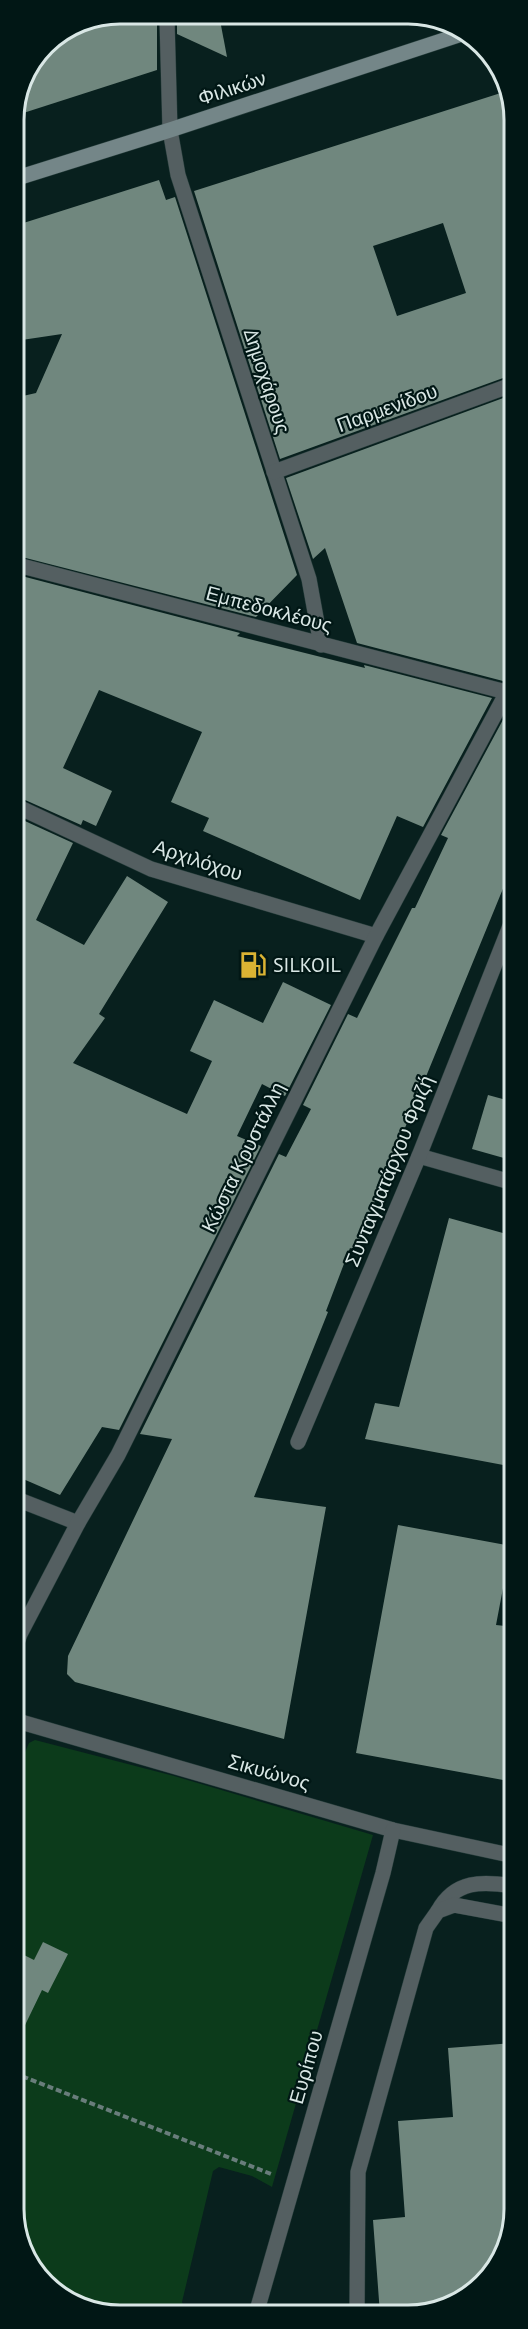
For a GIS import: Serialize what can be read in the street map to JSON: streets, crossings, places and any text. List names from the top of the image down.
{
  "streets": {
    "street": [
      "Φιλικών",
      "Δημοχάρους",
      "Παρμενίδου",
      "Εμπεδοκλέους",
      "Αρχιλόχου",
      "Κώστα Κρυστάλλη",
      "Συνταγματάρχου Φριζή",
      "Σικυώνος",
      "Ευρίπου"
    ]
  },
  "crossings": [
    ["Φιλικών", "Δημοχάρους"],
    ["Δημοχάρους", "Παρμενίδου"],
    ["Δημοχάρους", "Εμπεδοκλέους"],
    ["Αρχιλόχου", "Κώστα Κρυστάλλη"],
    ["Σικυώνος", "Ευρίπου"]
  ],
  "places": {
    "fuel station": ["SILKOIL"]
  }
}
